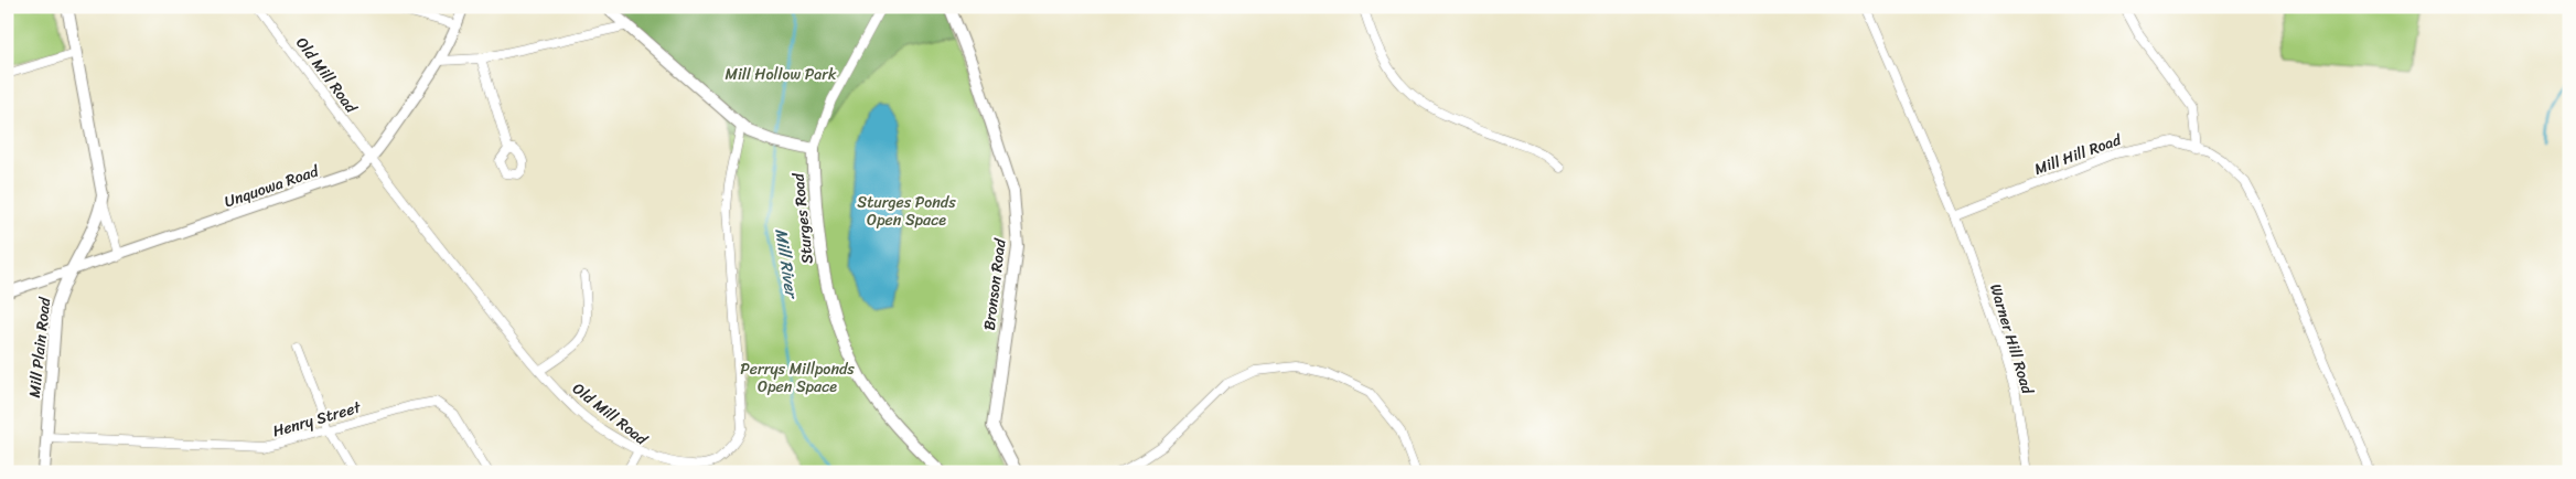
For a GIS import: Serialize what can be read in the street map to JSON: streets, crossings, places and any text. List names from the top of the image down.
{
  "streets": {
    "main road": ["Sturges Road", "Bronson Road", "Mill Plain Road"],
    "street": [
      "Old Mill Road",
      "Mill Hill Road",
      "Unquowa Road",
      "Warner Hill Road",
      "Henry Street"
    ]
  },
  "crossings": [
    ["Old Mill Road", "Unquowa Road"],
    ["Mill Hill Road", "Warner Hill Road"],
    ["Unquowa Road", "Mill Plain Road"],
    ["Mill Plain Road", "Henry Street"]
  ],
  "water": ["Mill River"],
  "parks": ["Mill Hollow Park", "Sturges Ponds Open Space", "Perrys Millponds Open Space"]
}
